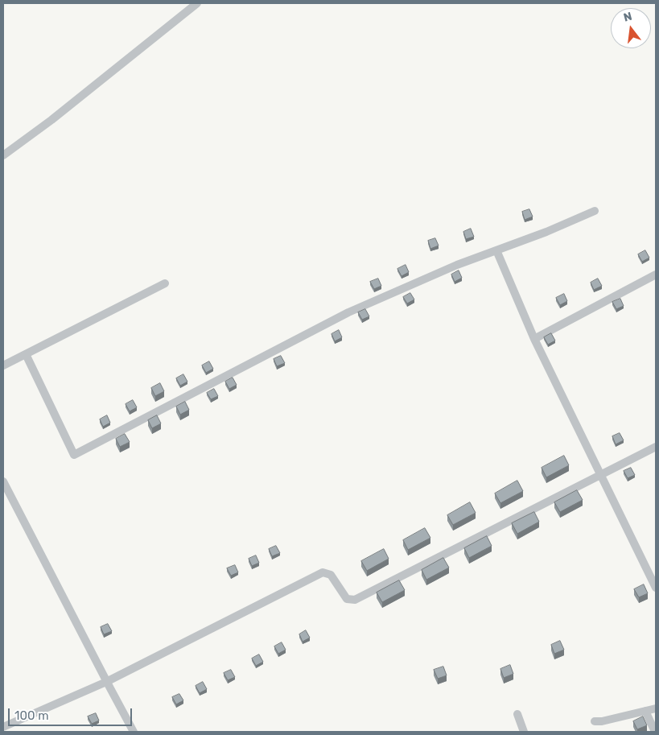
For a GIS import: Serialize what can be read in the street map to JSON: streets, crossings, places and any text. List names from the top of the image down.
{
  "scale_bar": "100 m",
  "north": "top"
}
